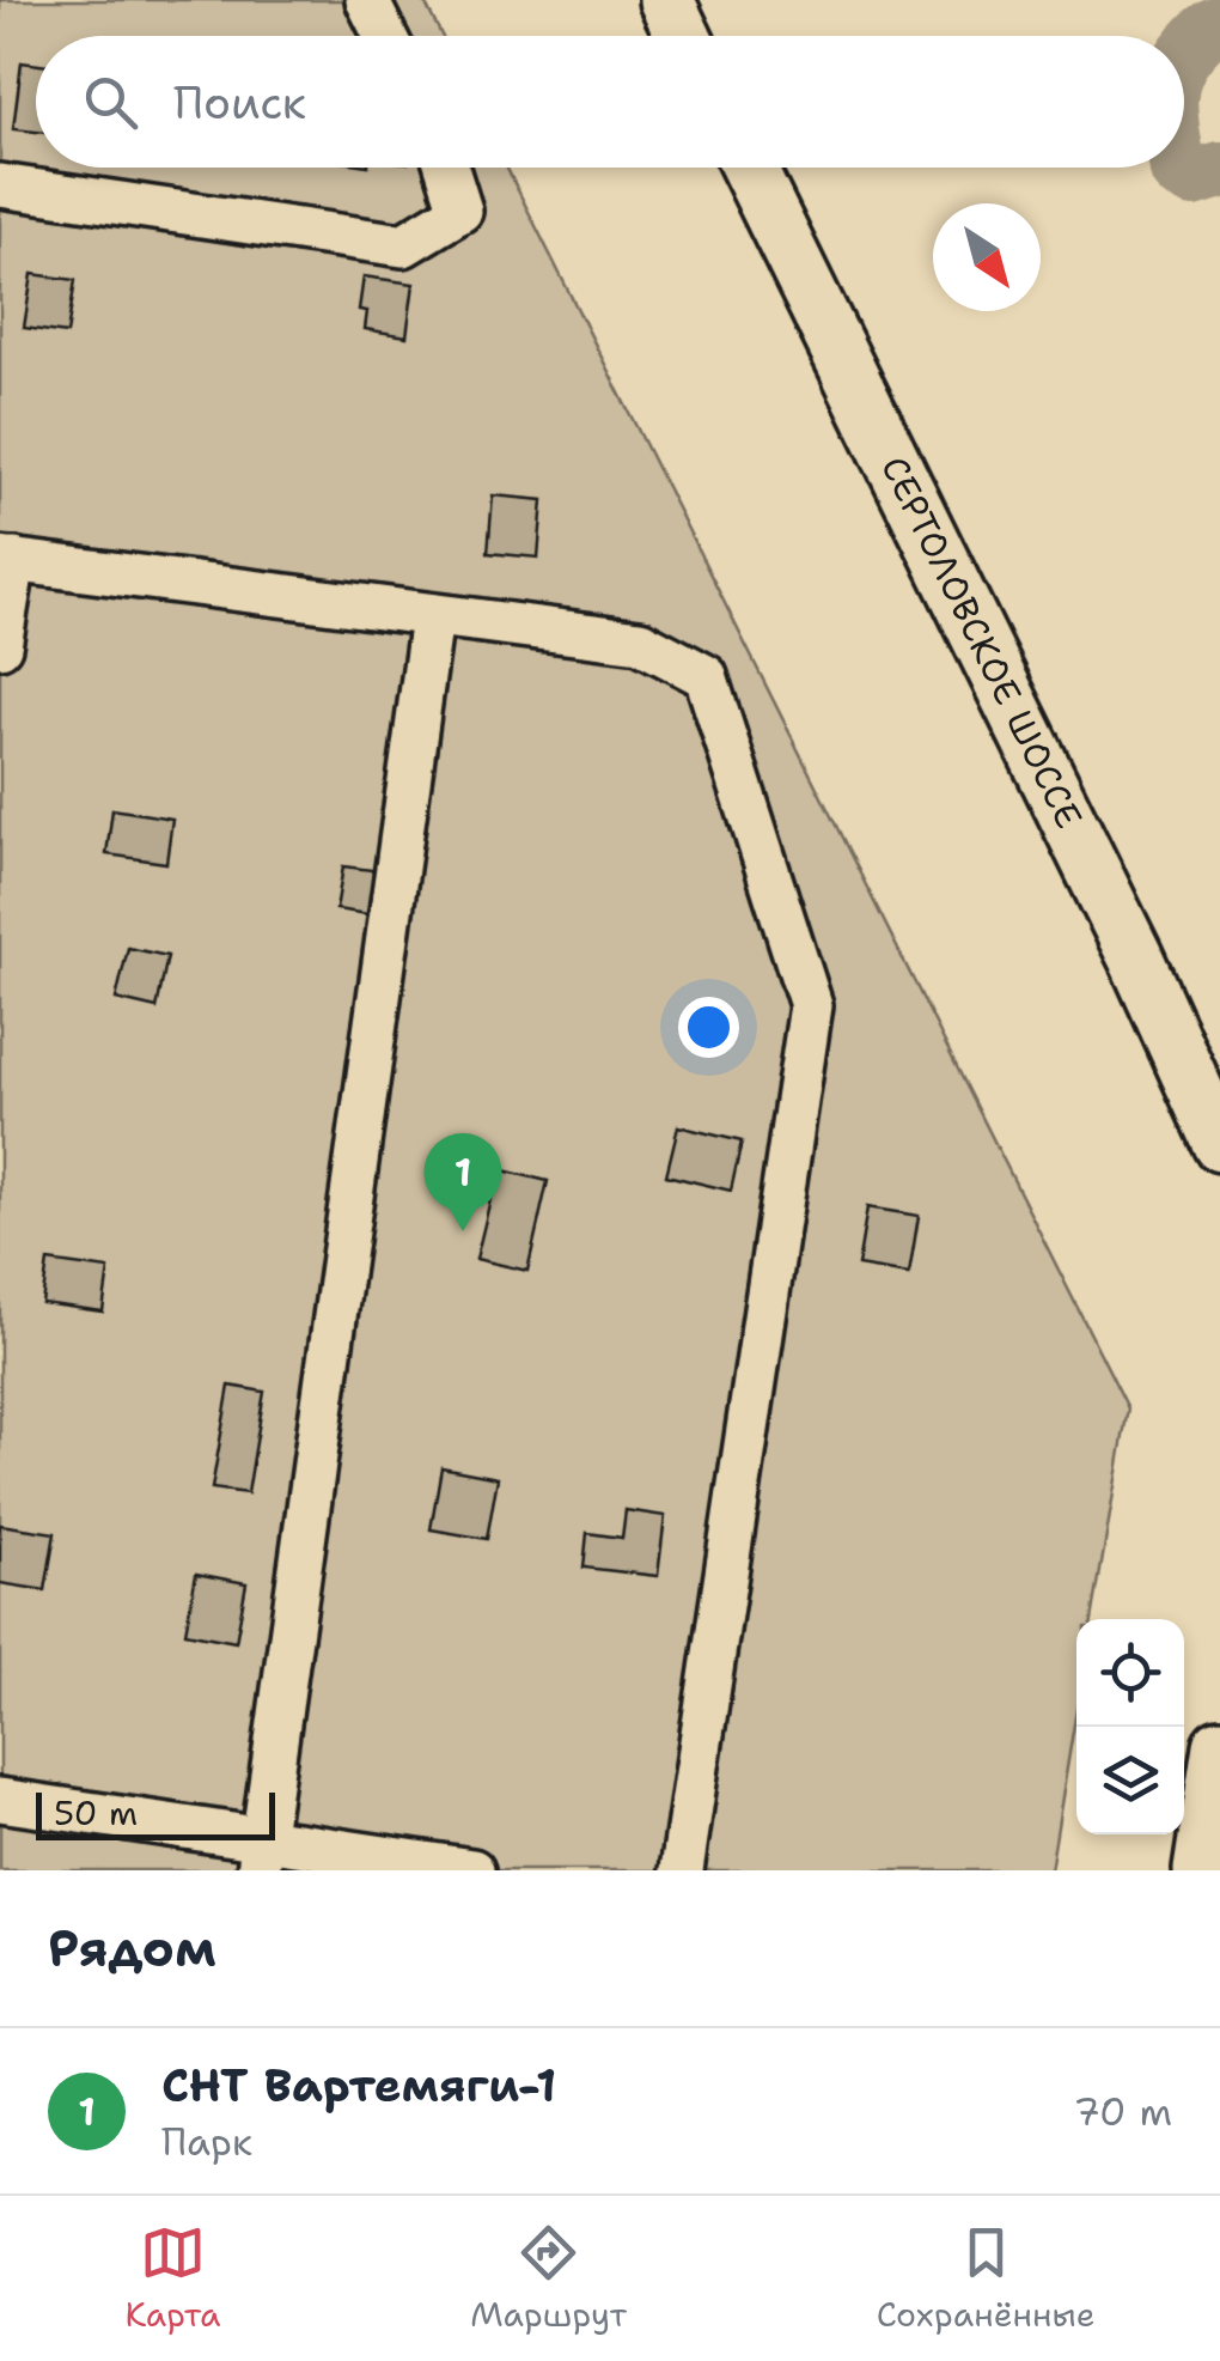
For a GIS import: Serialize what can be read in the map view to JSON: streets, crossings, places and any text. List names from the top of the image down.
{
  "streets": {
    "main road": ["СЕРТОЛОВСКОЕ ШОССЕ"]
  },
  "scale_bar": "50 m",
  "north": "bottom right",
  "page": {
    "search": "Поиск",
    "pins": "1",
    "scale": "50 m",
    "heading": "Рядом",
    "list": [
      {
        "mark": "1",
        "name": "СНТ Вартемяги-1",
        "note": "Парк",
        "value": "70 m"
      }
    ],
    "nav": ["Карта", "Маршрут", "Сохранённые"]
  }
}
